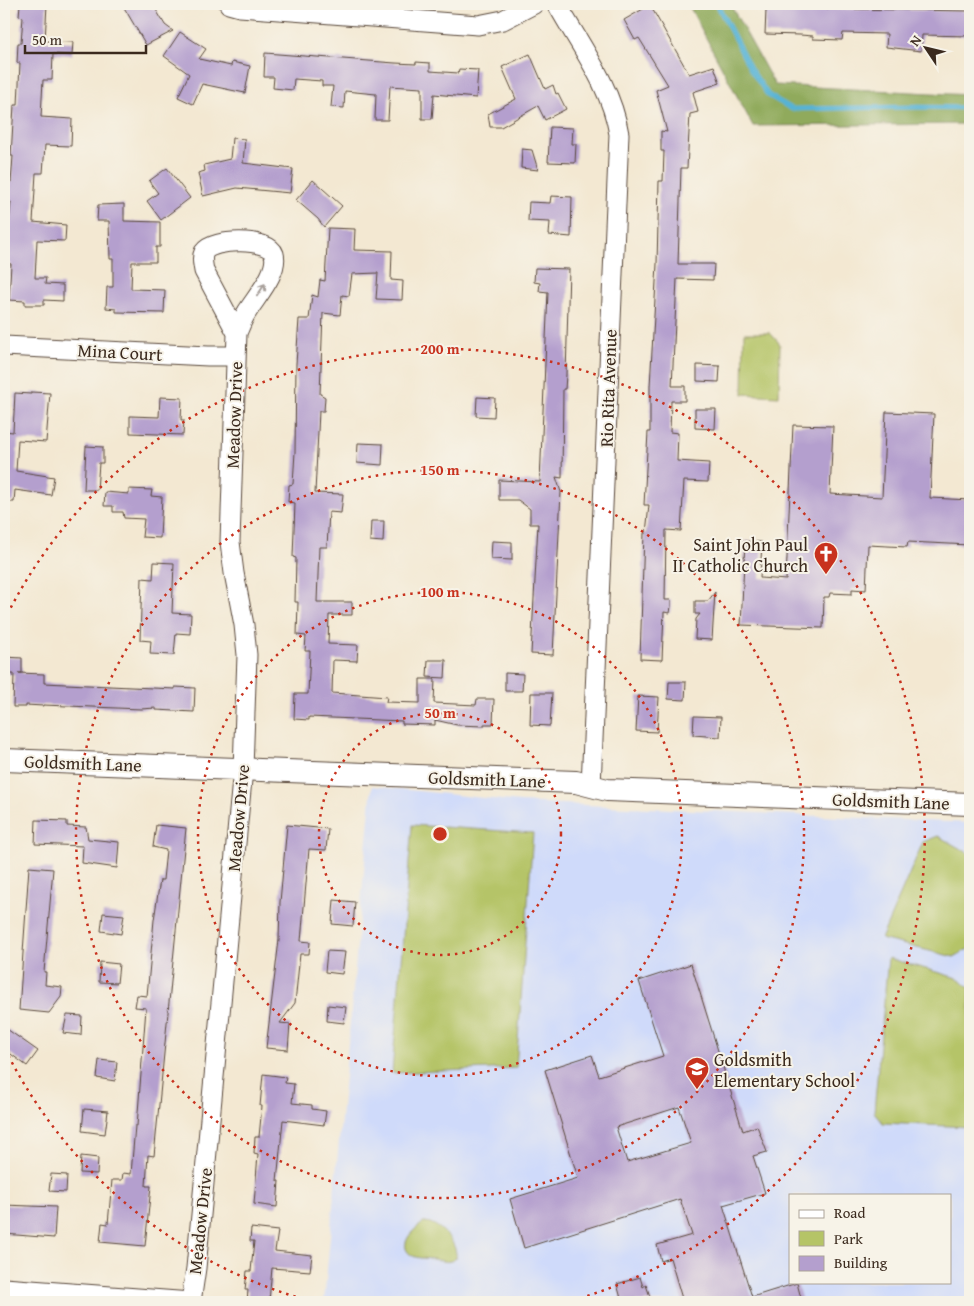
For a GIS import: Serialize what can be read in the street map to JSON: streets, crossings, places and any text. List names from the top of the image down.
{
  "streets": {
    "street": [
      "Mina Court",
      "Rio Rita Avenue",
      "Meadow Drive",
      "Goldsmith Lane"
    ]
  },
  "crossings": [
    ["Mina Court", "Meadow Drive"],
    ["Rio Rita Avenue", "Goldsmith Lane"],
    ["Meadow Drive", "Goldsmith Lane"]
  ],
  "places": {
    "church": ["Saint John Paul II Catholic Church"],
    "school or university": ["Goldsmith Elementary School"]
  },
  "legend": ["Road", "Park", "Building"],
  "scale_bar": "50 m",
  "north": "top left",
  "rings": [
    "200 m",
    "150 m",
    "100 m",
    "50 m"
  ]
}
